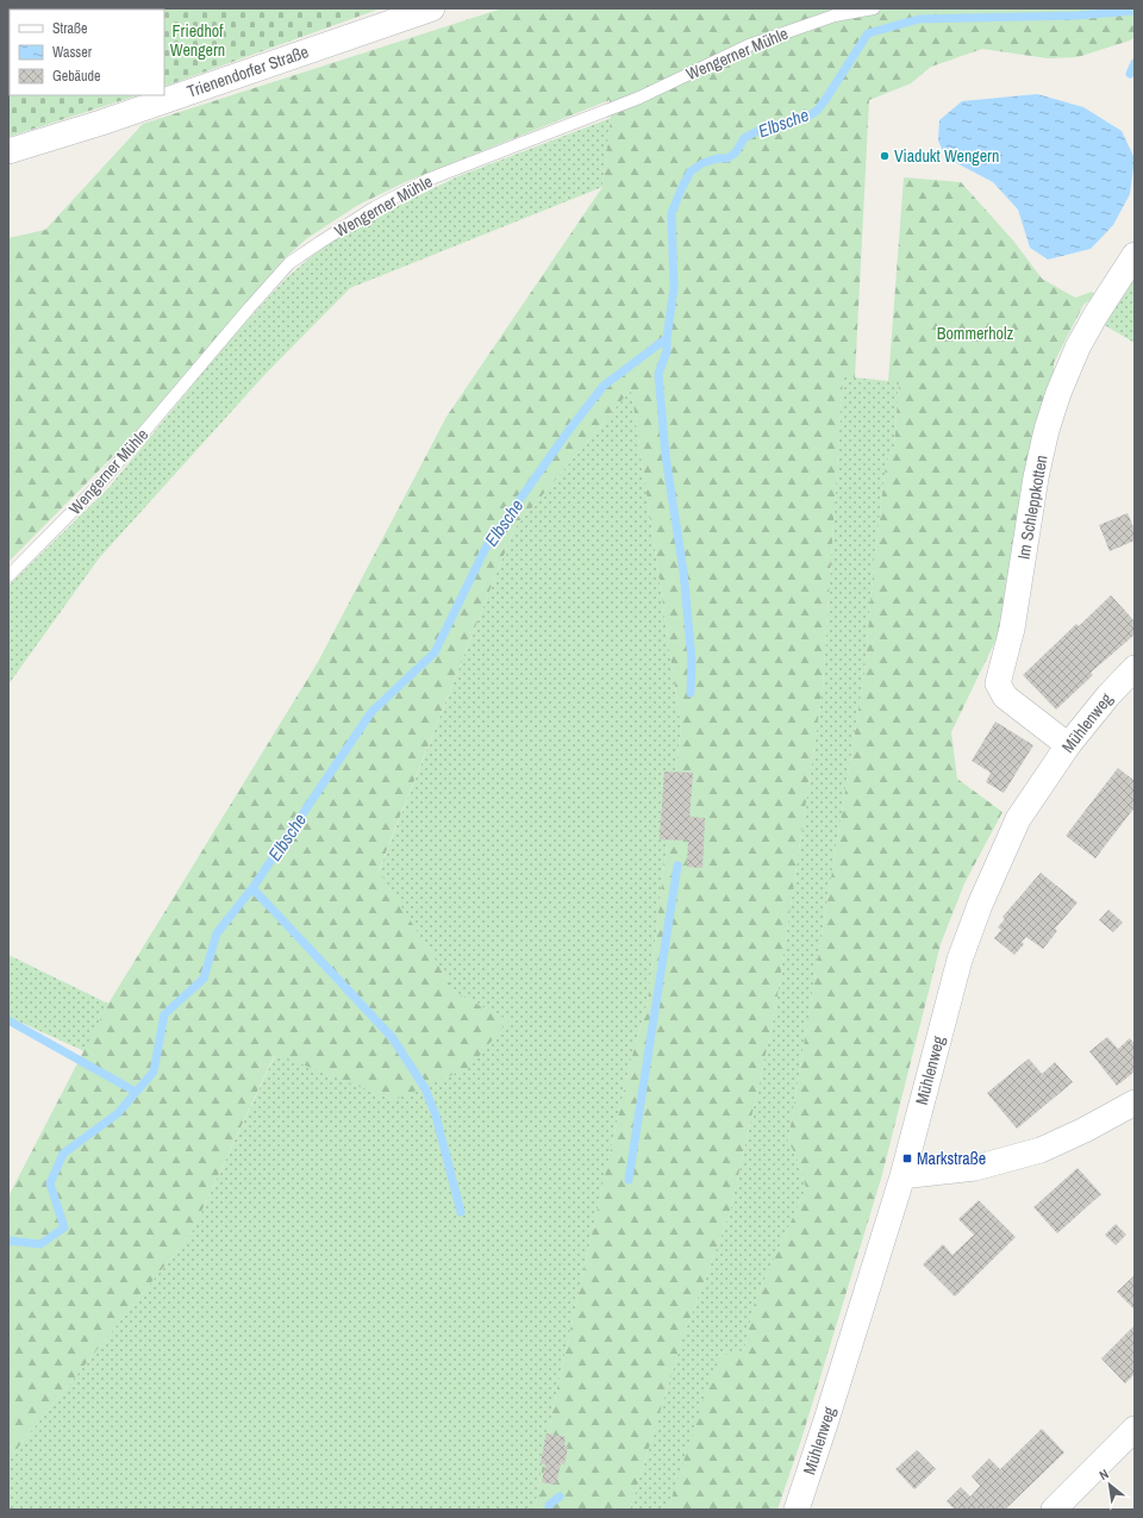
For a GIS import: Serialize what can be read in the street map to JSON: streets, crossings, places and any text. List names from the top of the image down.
{
  "streets": {
    "street": ["Trienendorfer Straße", "Im Schleppkotten", "Mühlenweg"],
    "lane": ["Wengerner Mühle"]
  },
  "crossings": [
    ["Im Schleppkotten", "Mühlenweg"]
  ],
  "water": ["Elbsche"],
  "parks": ["Friedhof Wengern", "Bommerholz"],
  "places": {
    "other": ["Viadukt Wengern"],
    "transit": ["Markstraße"]
  },
  "legend": ["Straße", "Wasser", "Gebäude"],
  "north": "top left"
}
